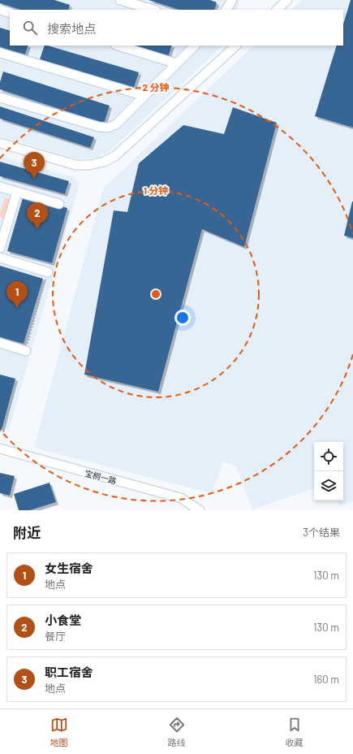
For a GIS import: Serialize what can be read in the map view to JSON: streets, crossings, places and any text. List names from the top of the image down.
{
  "streets": {
    "street": ["宝桐一路"]
  },
  "page": {
    "search": "搜索地点",
    "pins": ["3", "2", "1"],
    "heading": ["附近", "3个结果"],
    "list": [
      {
        "mark": "1",
        "name": "女生宿舍",
        "note": "地点",
        "value": "130 m"
      },
      {
        "mark": "2",
        "name": "小食堂",
        "note": "餐厅",
        "value": "130 m"
      },
      {
        "mark": "3",
        "name": "职工宿舍",
        "note": "地点",
        "value": "160 m"
      }
    ],
    "nav": ["地图", "路线", "收藏"]
  },
  "rings": ["2 分钟", "1 分钟"]
}
